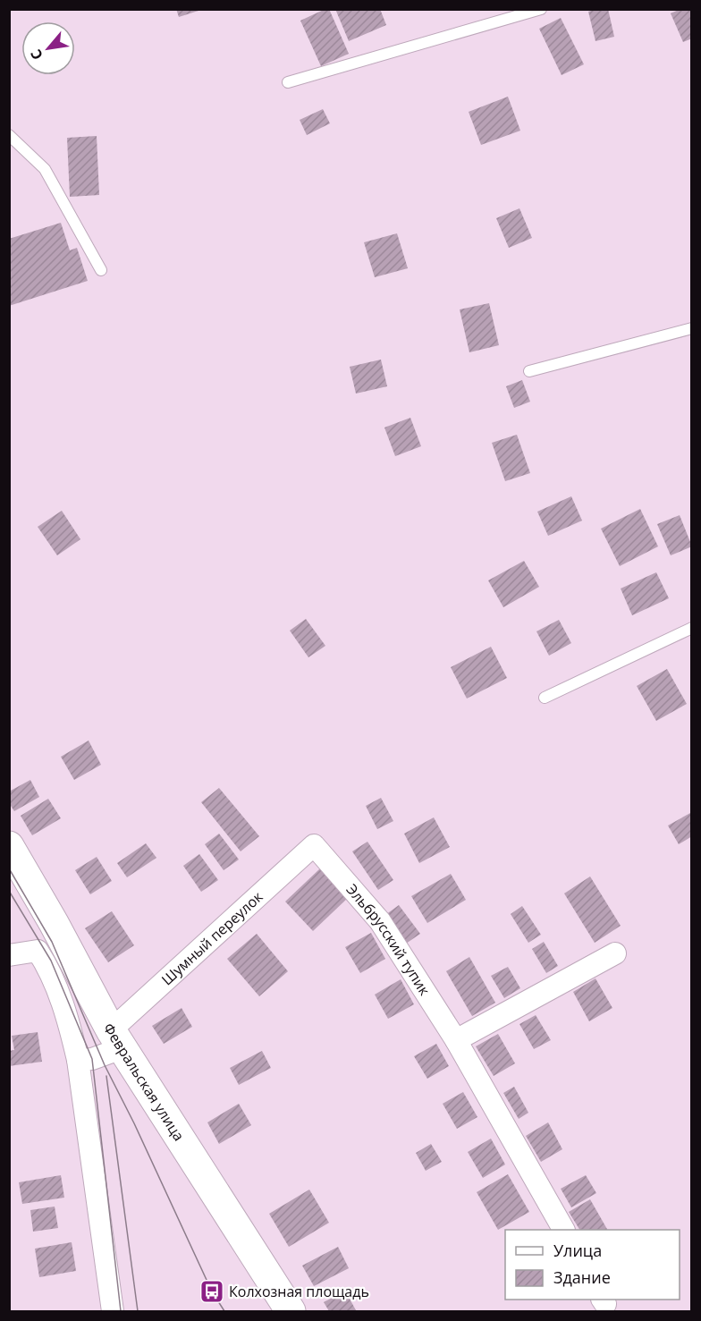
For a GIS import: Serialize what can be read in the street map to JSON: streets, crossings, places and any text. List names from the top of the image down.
{
  "streets": {
    "street": ["Шумный переулок", "Эльбрусский тупик", "Февральская улица"]
  },
  "crossings": [
    ["Шумный переулок", "Эльбрусский тупик"],
    ["Шумный переулок", "Февральская улица"]
  ],
  "places": {
    "bus stop": ["Колхозная площадь"]
  },
  "legend": ["Улица", "Здание"],
  "north": "bottom left"
}
